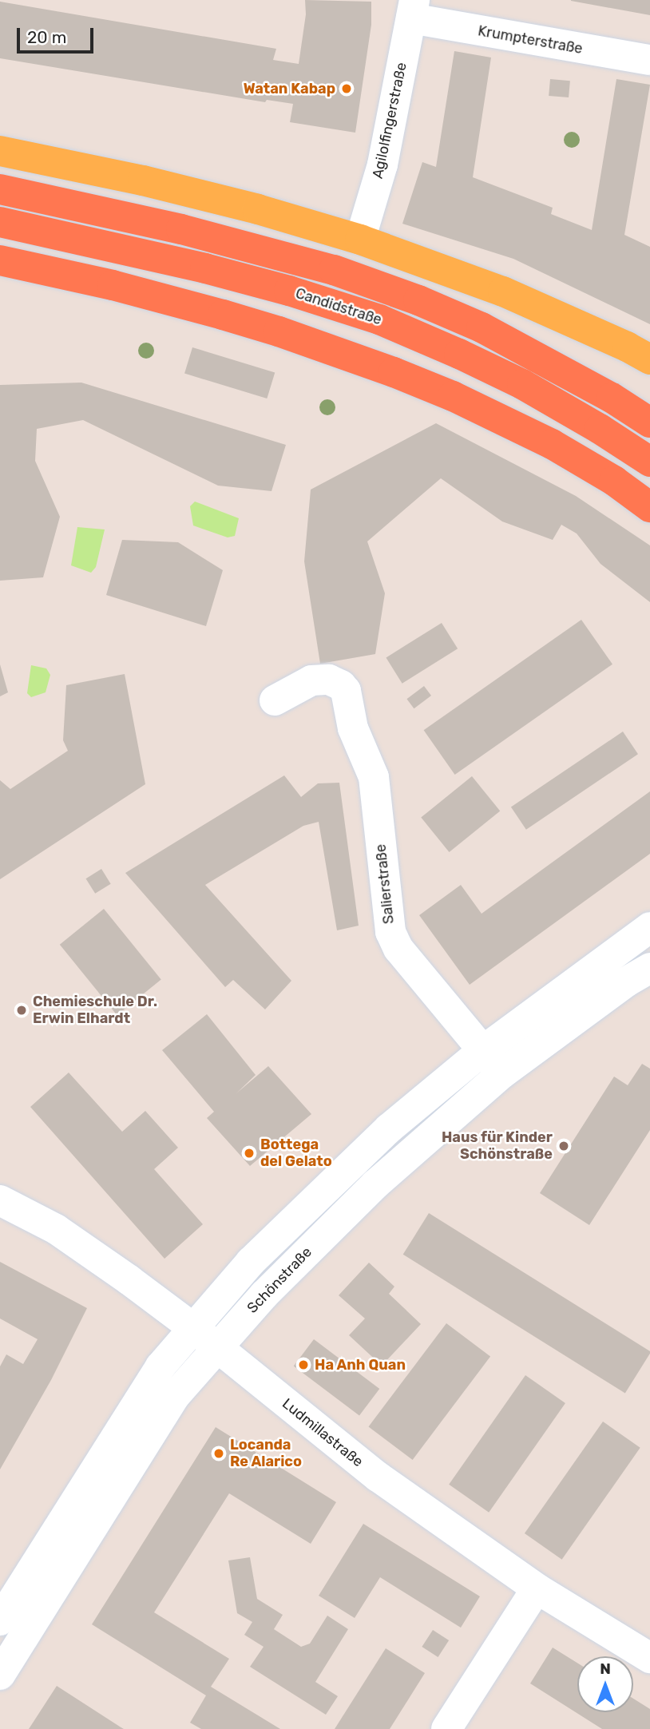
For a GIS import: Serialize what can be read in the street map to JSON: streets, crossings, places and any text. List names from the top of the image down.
{
  "streets": {
    "highway": ["Candidstraße"],
    "street": [
      "Krumpterstraße",
      "Agilolfingerstraße",
      "Salierstraße",
      "Schönstraße",
      "Ludmillastraße"
    ]
  },
  "crossings": [
    ["Krumpterstraße", "Agilolfingerstraße"],
    ["Salierstraße", "Schönstraße"],
    ["Schönstraße", "Ludmillastraße"]
  ],
  "places": [
    "Watan Kabap",
    "Chemieschule Dr. Erwin Elhardt",
    "Haus für Kinder Schönstraße",
    "Bottega del Gelato",
    "Ha Anh Quan",
    "Locanda Re Alarico"
  ],
  "scale_bar": "20 m",
  "north": "top"
}
